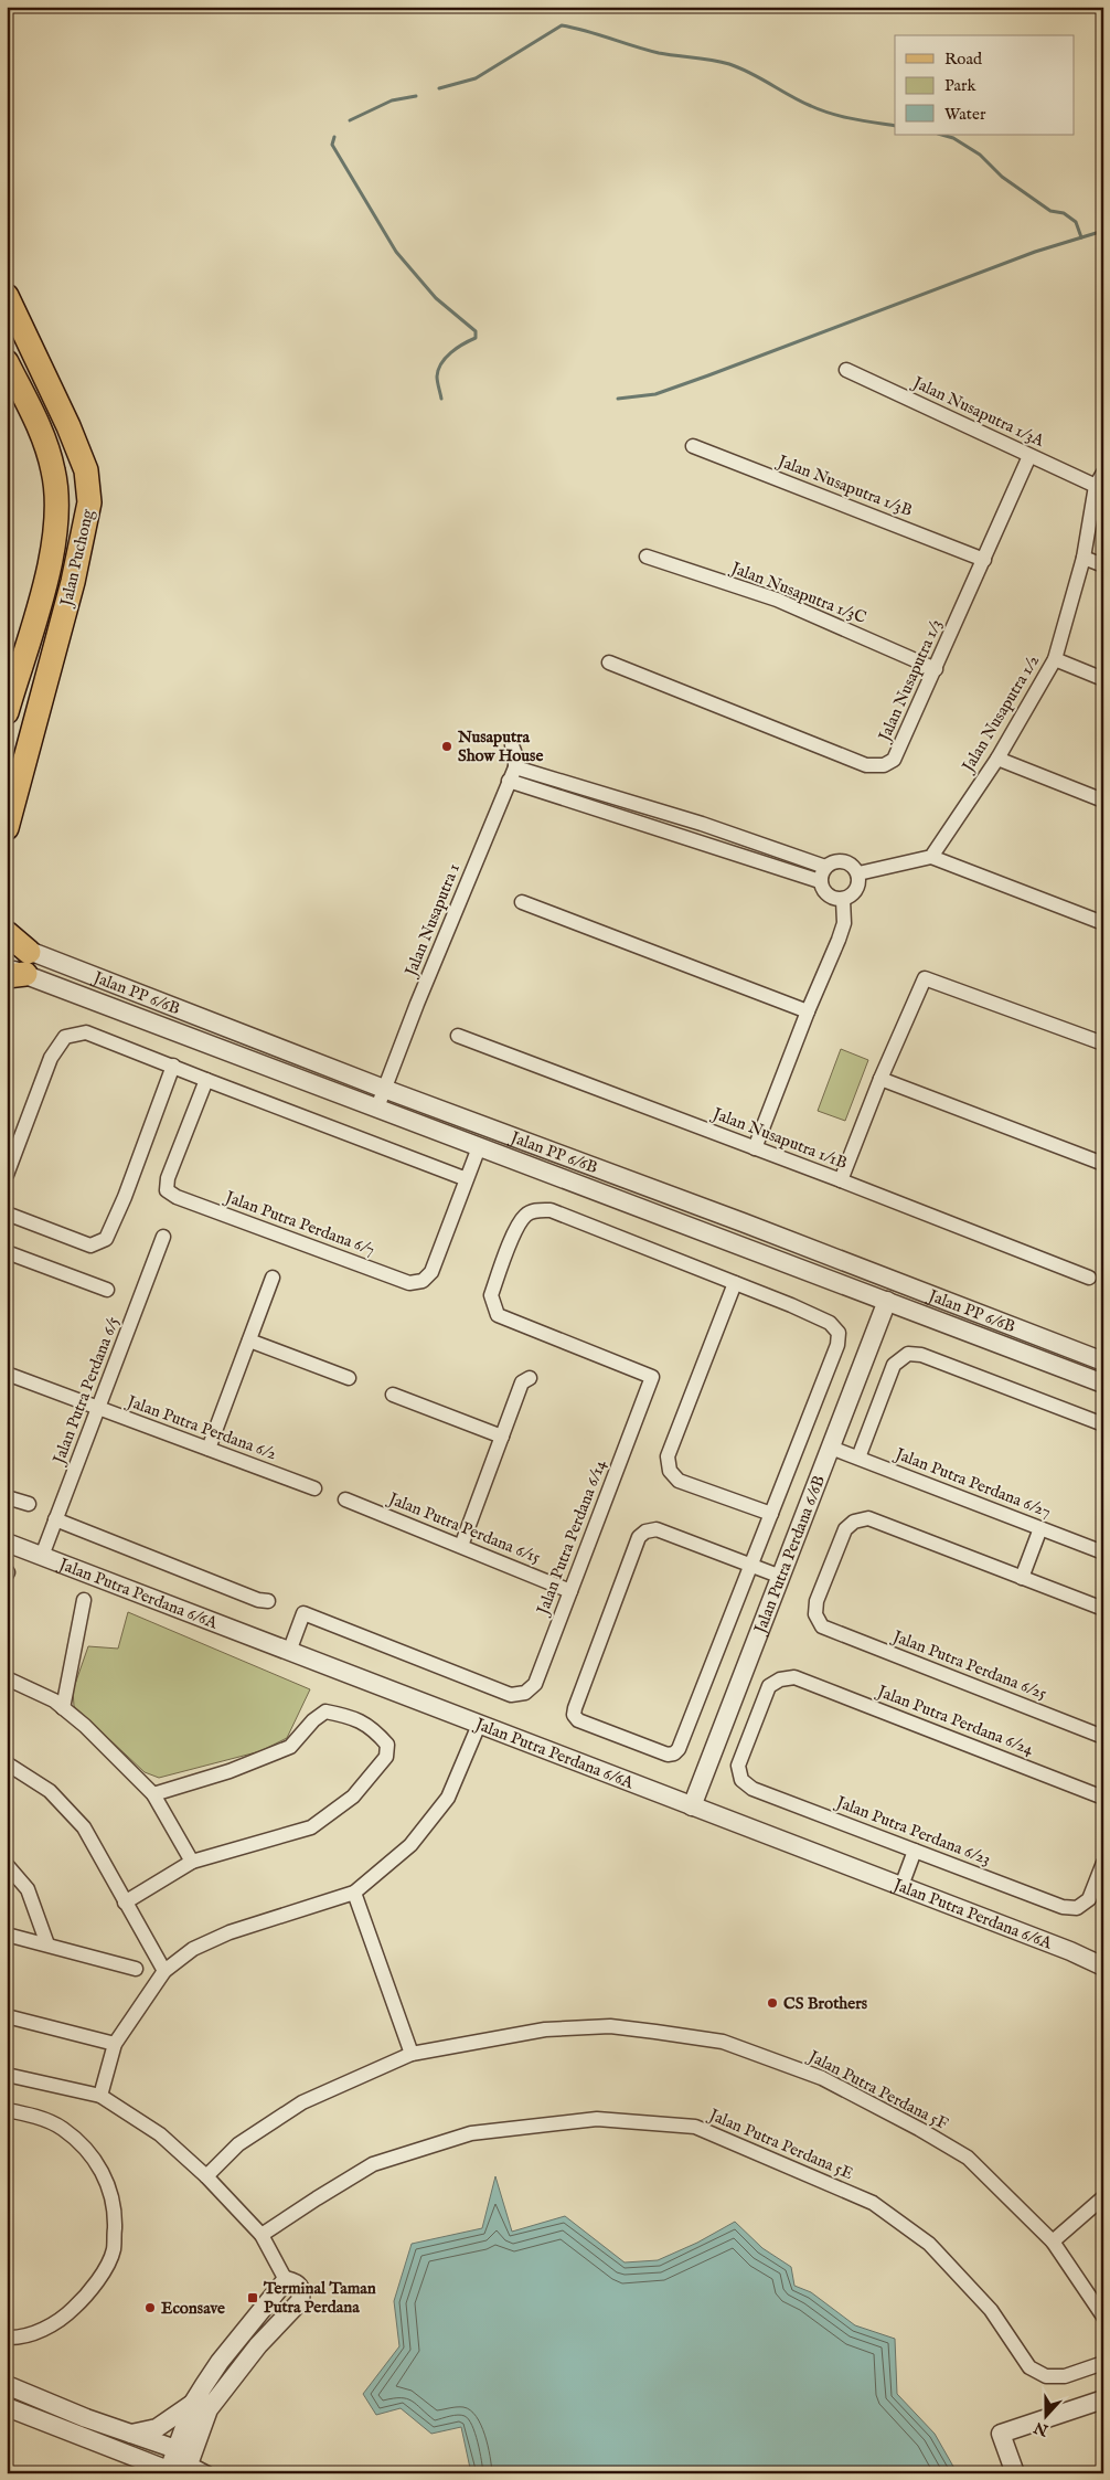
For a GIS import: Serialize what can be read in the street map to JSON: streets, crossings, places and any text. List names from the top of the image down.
{
  "streets": {
    "main road": ["Jalan Puchong"],
    "street": [
      "Jalan Nusaputra 1/3A",
      "Jalan Nusaputra 1/3B",
      "Jalan Nusaputra 1/3C",
      "Jalan Nusaputra 1/3",
      "Jalan Nusaputra 1/2",
      "Jalan Nusaputra 1",
      "Jalan PP 6/6B",
      "Jalan Nusaputra 1/1B",
      "Jalan Putra Perdana 6/7",
      "Jalan Putra Perdana 6/5",
      "Jalan Putra Perdana 6/2",
      "Jalan Putra Perdana 6/27",
      "Jalan Putra Perdana 6/15",
      "Jalan Putra Perdana 6/14",
      "Jalan Putra Perdana 6/6B",
      "Jalan Putra Perdana 6/6A",
      "Jalan Putra Perdana 6/25",
      "Jalan Putra Perdana 6/24",
      "Jalan Putra Perdana 6/23",
      "Jalan Putra Perdana 5F",
      "Jalan Putra Perdana 5E"
    ]
  },
  "crossings": [
    ["Jalan Nusaputra 1/3A", "Jalan Nusaputra 1/3"],
    ["Jalan Nusaputra 1/3A", "Jalan Nusaputra 1/2"],
    ["Jalan Nusaputra 1/3B", "Jalan Nusaputra 1/3"],
    ["Jalan Nusaputra 1/3C", "Jalan Nusaputra 1/3"],
    ["Jalan Nusaputra 1", "Jalan PP 6/6B"],
    ["Jalan PP 6/6B", "Jalan Putra Perdana 6/6B"],
    ["Jalan Putra Perdana 6/5", "Jalan Putra Perdana 6/2"],
    ["Jalan Putra Perdana 6/5", "Jalan Putra Perdana 6/6A"],
    ["Jalan Putra Perdana 6/27", "Jalan Putra Perdana 6/6B"],
    ["Jalan Putra Perdana 6/15", "Jalan Putra Perdana 6/14"],
    ["Jalan Putra Perdana 6/14", "Jalan Putra Perdana 6/6A"],
    ["Jalan Putra Perdana 6/6B", "Jalan Putra Perdana 6/6A"],
    ["Jalan Putra Perdana 6/24", "Jalan Putra Perdana 6/23"]
  ],
  "places": {
    "other": ["Nusaputra Show House", "CS Brothers", "Econsave"],
    "transit": ["Terminal Taman Putra Perdana"]
  },
  "legend": ["Road", "Park", "Water"],
  "north": "bottom"
}
